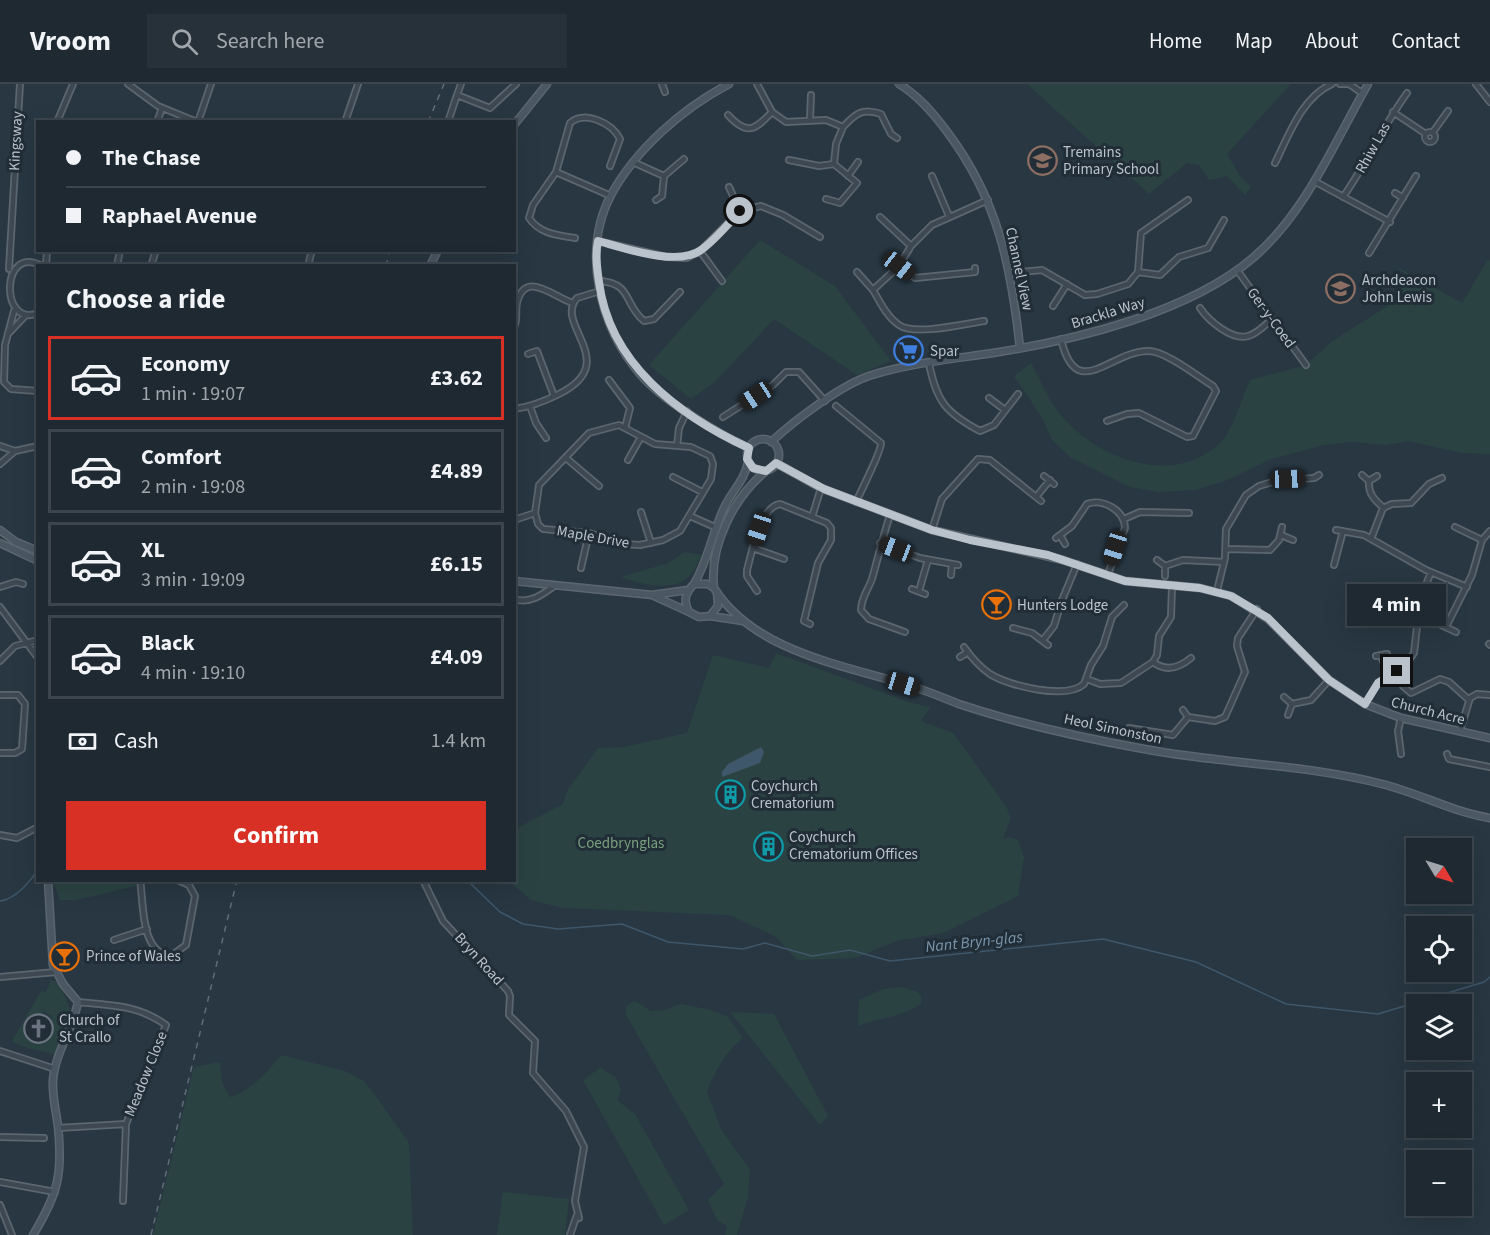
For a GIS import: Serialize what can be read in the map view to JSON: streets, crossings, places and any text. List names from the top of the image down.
{
  "streets": {
    "street": [
      "Kingsway",
      "Rhiw Las",
      "Channel View",
      "Brackla Way",
      "Ger-y-Coed",
      "Maple Drive",
      "Church Acre",
      "Heol Simonston",
      "Bryn Road",
      "Meadow Close"
    ]
  },
  "crossings": [
    ["Channel View", "Brackla Way"],
    ["Brackla Way", "Ger-y-Coed"],
    ["Brackla Way", "Church Acre"]
  ],
  "water": ["Nant Bryn-glas"],
  "parks": ["Coedbrynglas"],
  "places": {
    "school or university": ["Tremains Primary School", "Archdeacon John Lewis"],
    "supermarket": ["Spar"],
    "bar": ["Hunters Lodge", "Prince of Wales"],
    "building": ["Coychurch Crematorium", "Coychurch Crematorium Offices"],
    "church": ["Church of St Crallo"]
  },
  "north": "bottom right",
  "page": {
    "header": "Vroom",
    "search": "Search here",
    "nav": [
      "Home",
      "Map",
      "About",
      "Contact"
    ],
    "banner": ["The Chase", "Raphael Avenue"],
    "heading": "Choose a ride",
    "list": [
      {
        "name": "Economy",
        "note": "1 min · 19:07",
        "value": "£3.62"
      },
      {
        "name": "Comfort",
        "note": "2 min · 19:08",
        "value": "£4.89"
      },
      {
        "name": "XL",
        "note": "3 min · 19:09",
        "value": "£6.15"
      },
      {
        "name": "Black",
        "note": "4 min · 19:10",
        "value": "£4.09"
      }
    ],
    "bubble": "4 min",
    "pay": ["Cash", "1.4 km"],
    "buttons": "Confirm",
    "map_buttons": ["+", "−"]
  }
}
